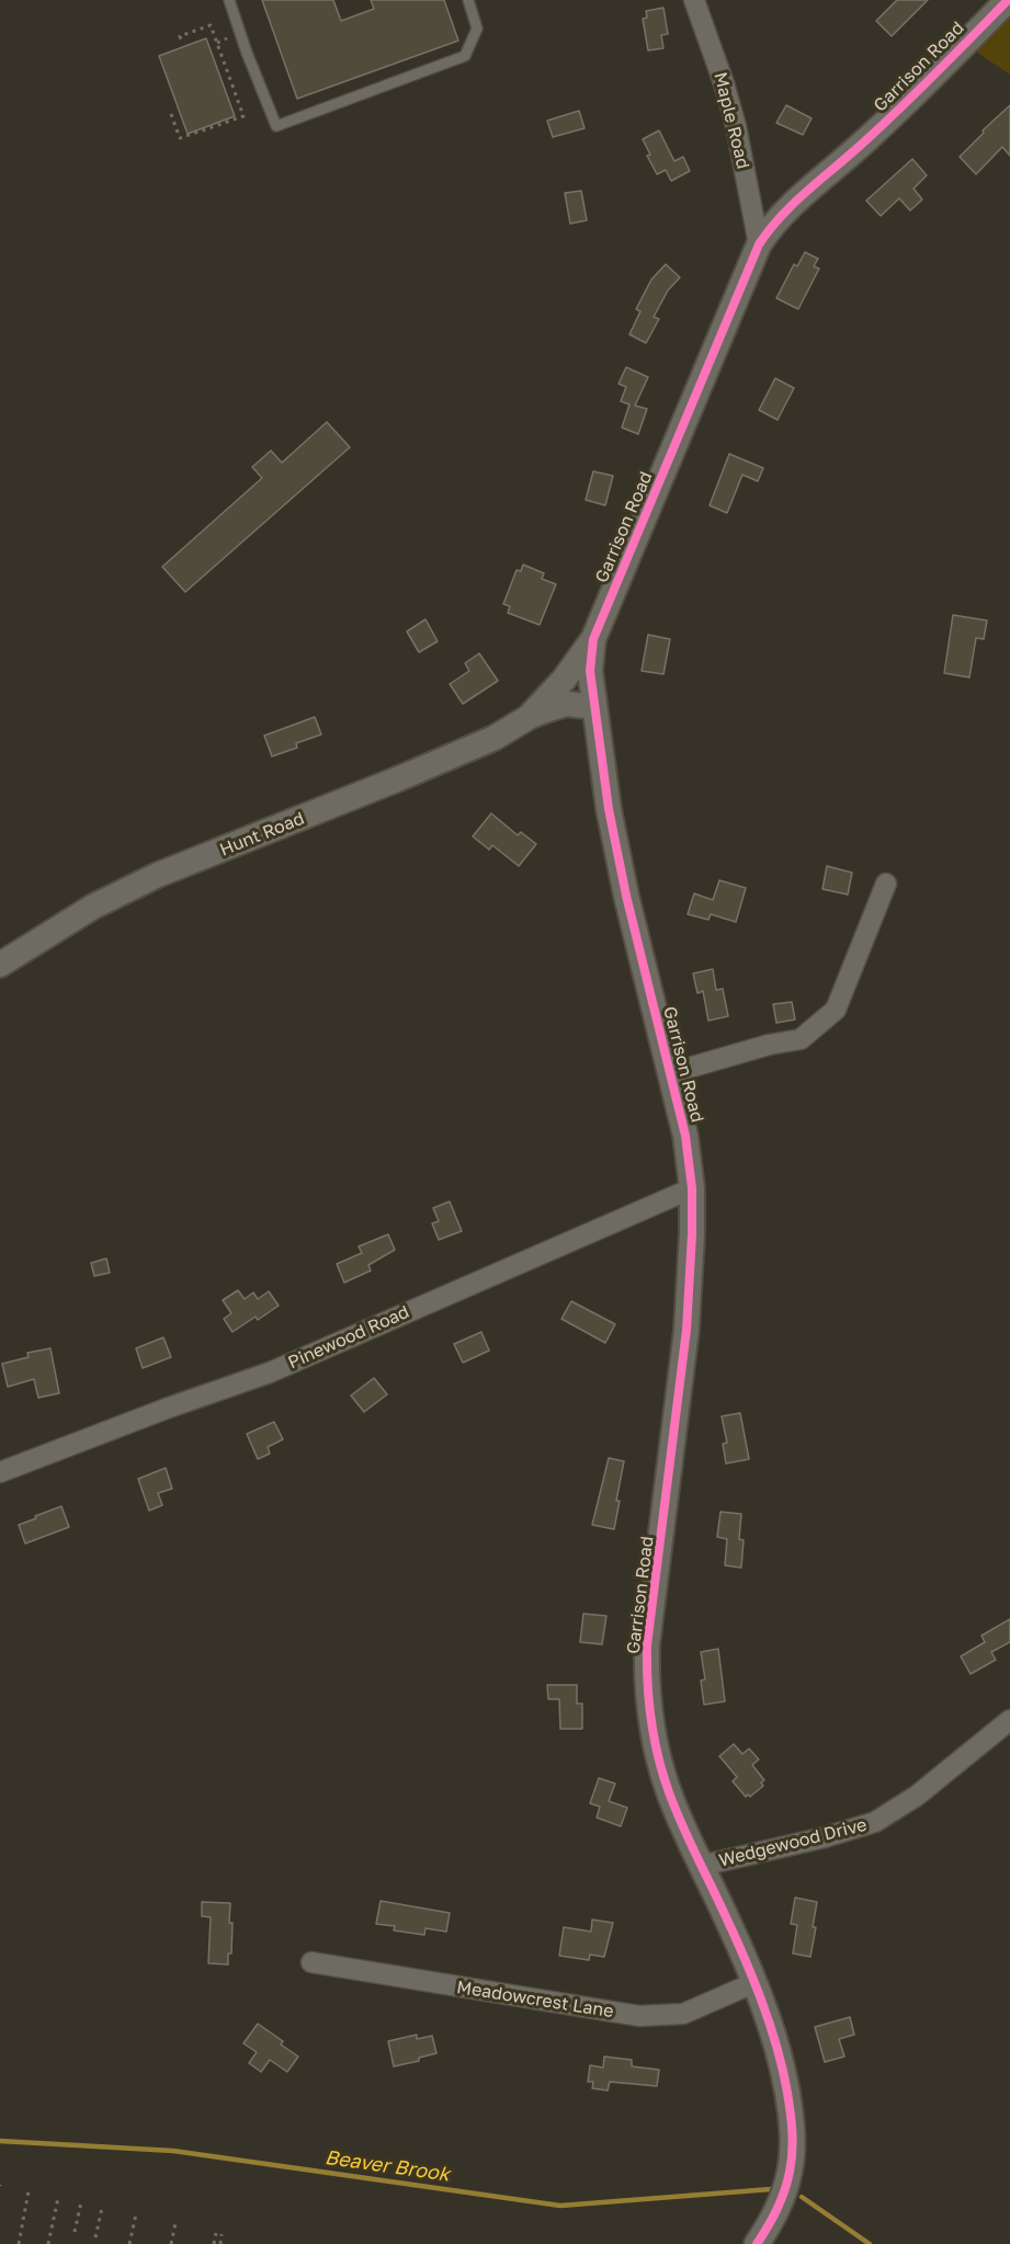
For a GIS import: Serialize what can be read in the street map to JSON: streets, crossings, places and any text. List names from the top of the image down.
{
  "streets": {
    "street": [
      "Garrison Road",
      "Maple Road",
      "Hunt Road",
      "Pinewood Road",
      "Wedgewood Drive",
      "Meadowcrest Lane"
    ]
  },
  "crossings": [
    ["Garrison Road", "Maple Road"],
    ["Garrison Road", "Hunt Road"],
    ["Garrison Road", "Pinewood Road"],
    ["Garrison Road", "Wedgewood Drive"],
    ["Garrison Road", "Meadowcrest Lane"]
  ],
  "water": ["Beaver Brook"]
}
